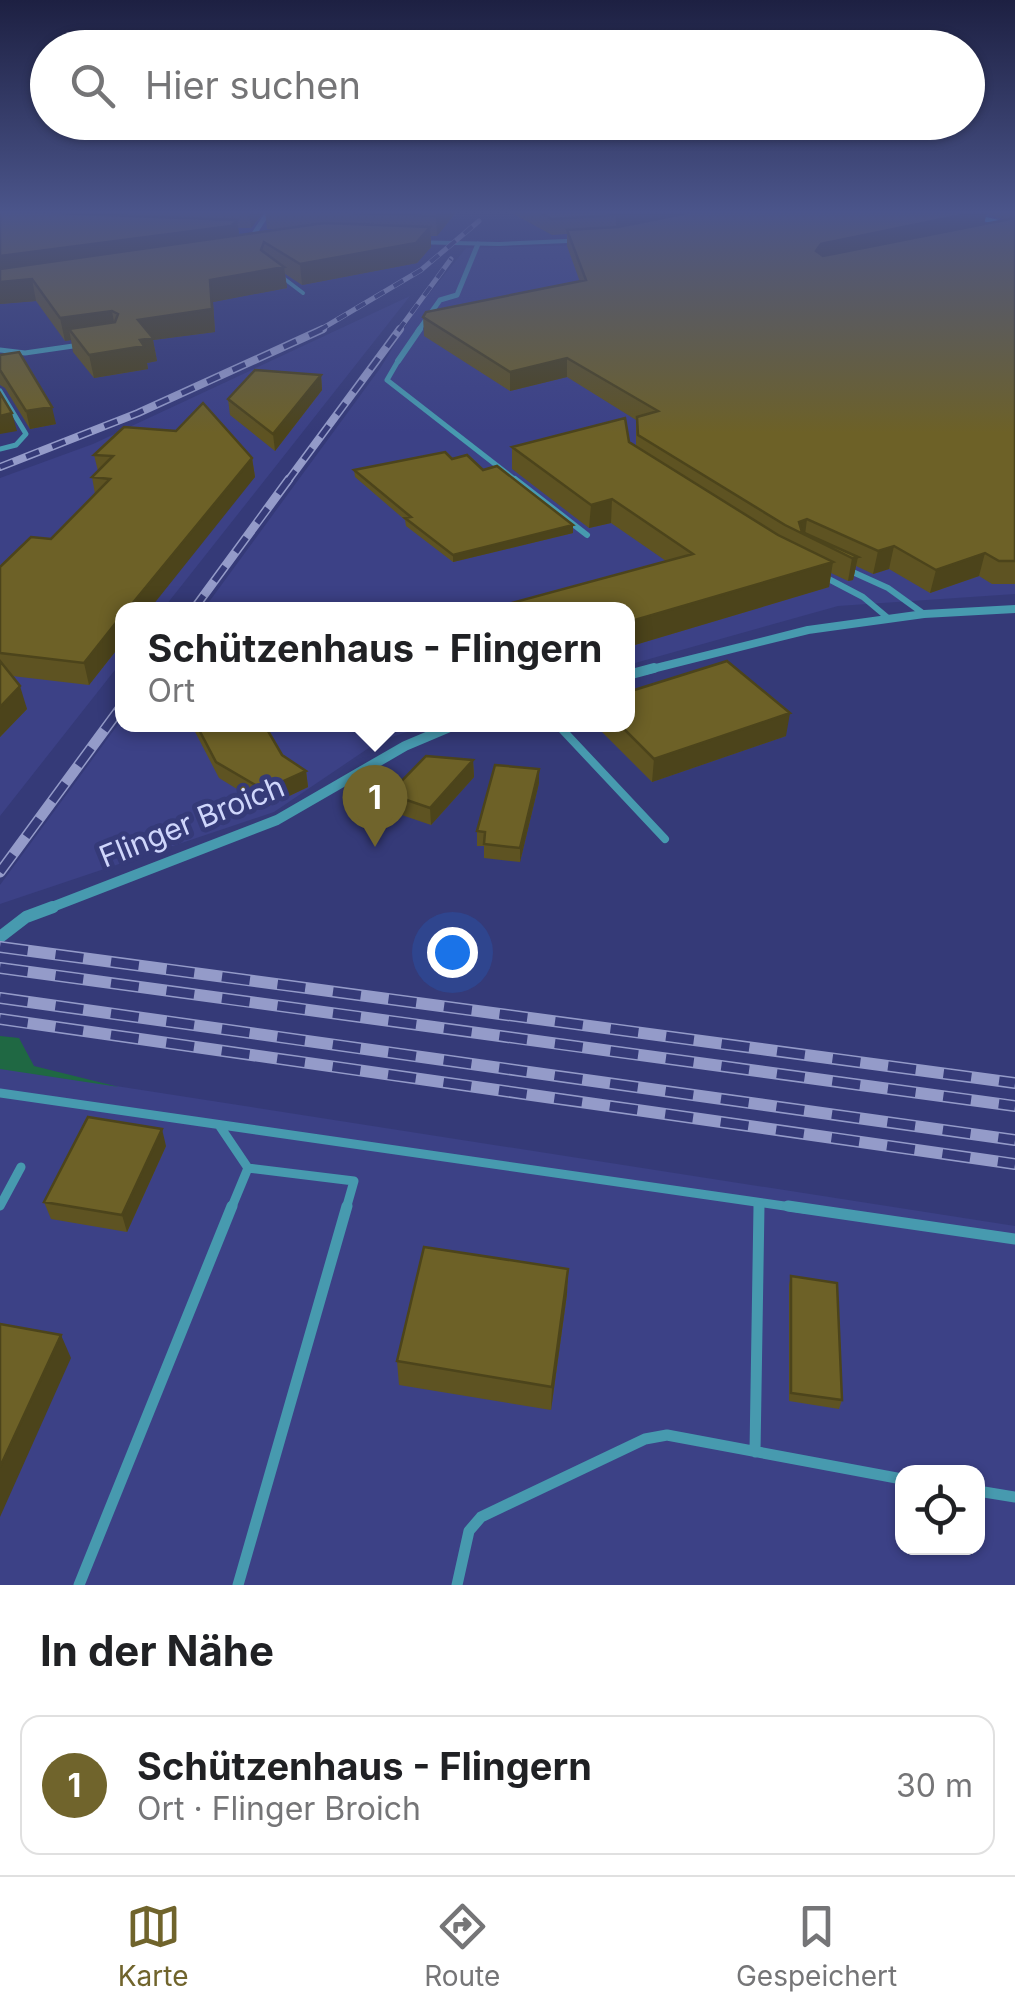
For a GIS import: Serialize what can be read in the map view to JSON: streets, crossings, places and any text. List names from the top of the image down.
{
  "streets": {
    "street": ["Flinger Broich"]
  },
  "page": {
    "search": "Hier suchen",
    "popup": ["Schützenhaus - Flingern", "Ort"],
    "pins": "1",
    "heading": "In der Nähe",
    "list": [
      {
        "mark": "1",
        "name": "Schützenhaus - Flingern",
        "note": "Ort · Flinger Broich",
        "value": "30 m"
      }
    ],
    "nav": ["Karte", "Route", "Gespeichert"]
  }
}
